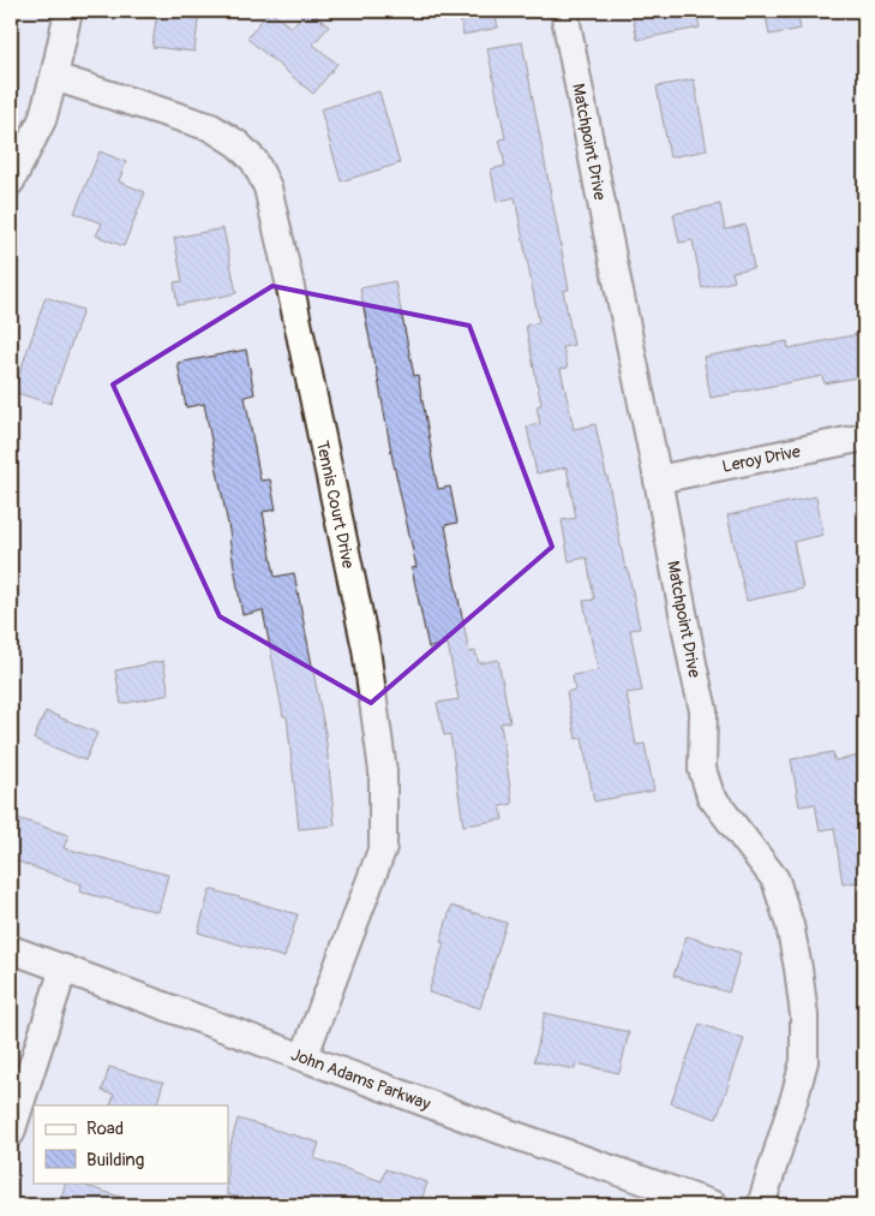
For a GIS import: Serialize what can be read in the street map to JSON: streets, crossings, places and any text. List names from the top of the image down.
{
  "streets": {
    "street": [
      "Matchpoint Drive",
      "Leroy Drive",
      "Tennis Court Drive",
      "John Adams Parkway"
    ]
  },
  "crossings": [
    ["Matchpoint Drive", "Leroy Drive"],
    ["Tennis Court Drive", "John Adams Parkway"]
  ],
  "legend": ["Road", "Building"]
}
